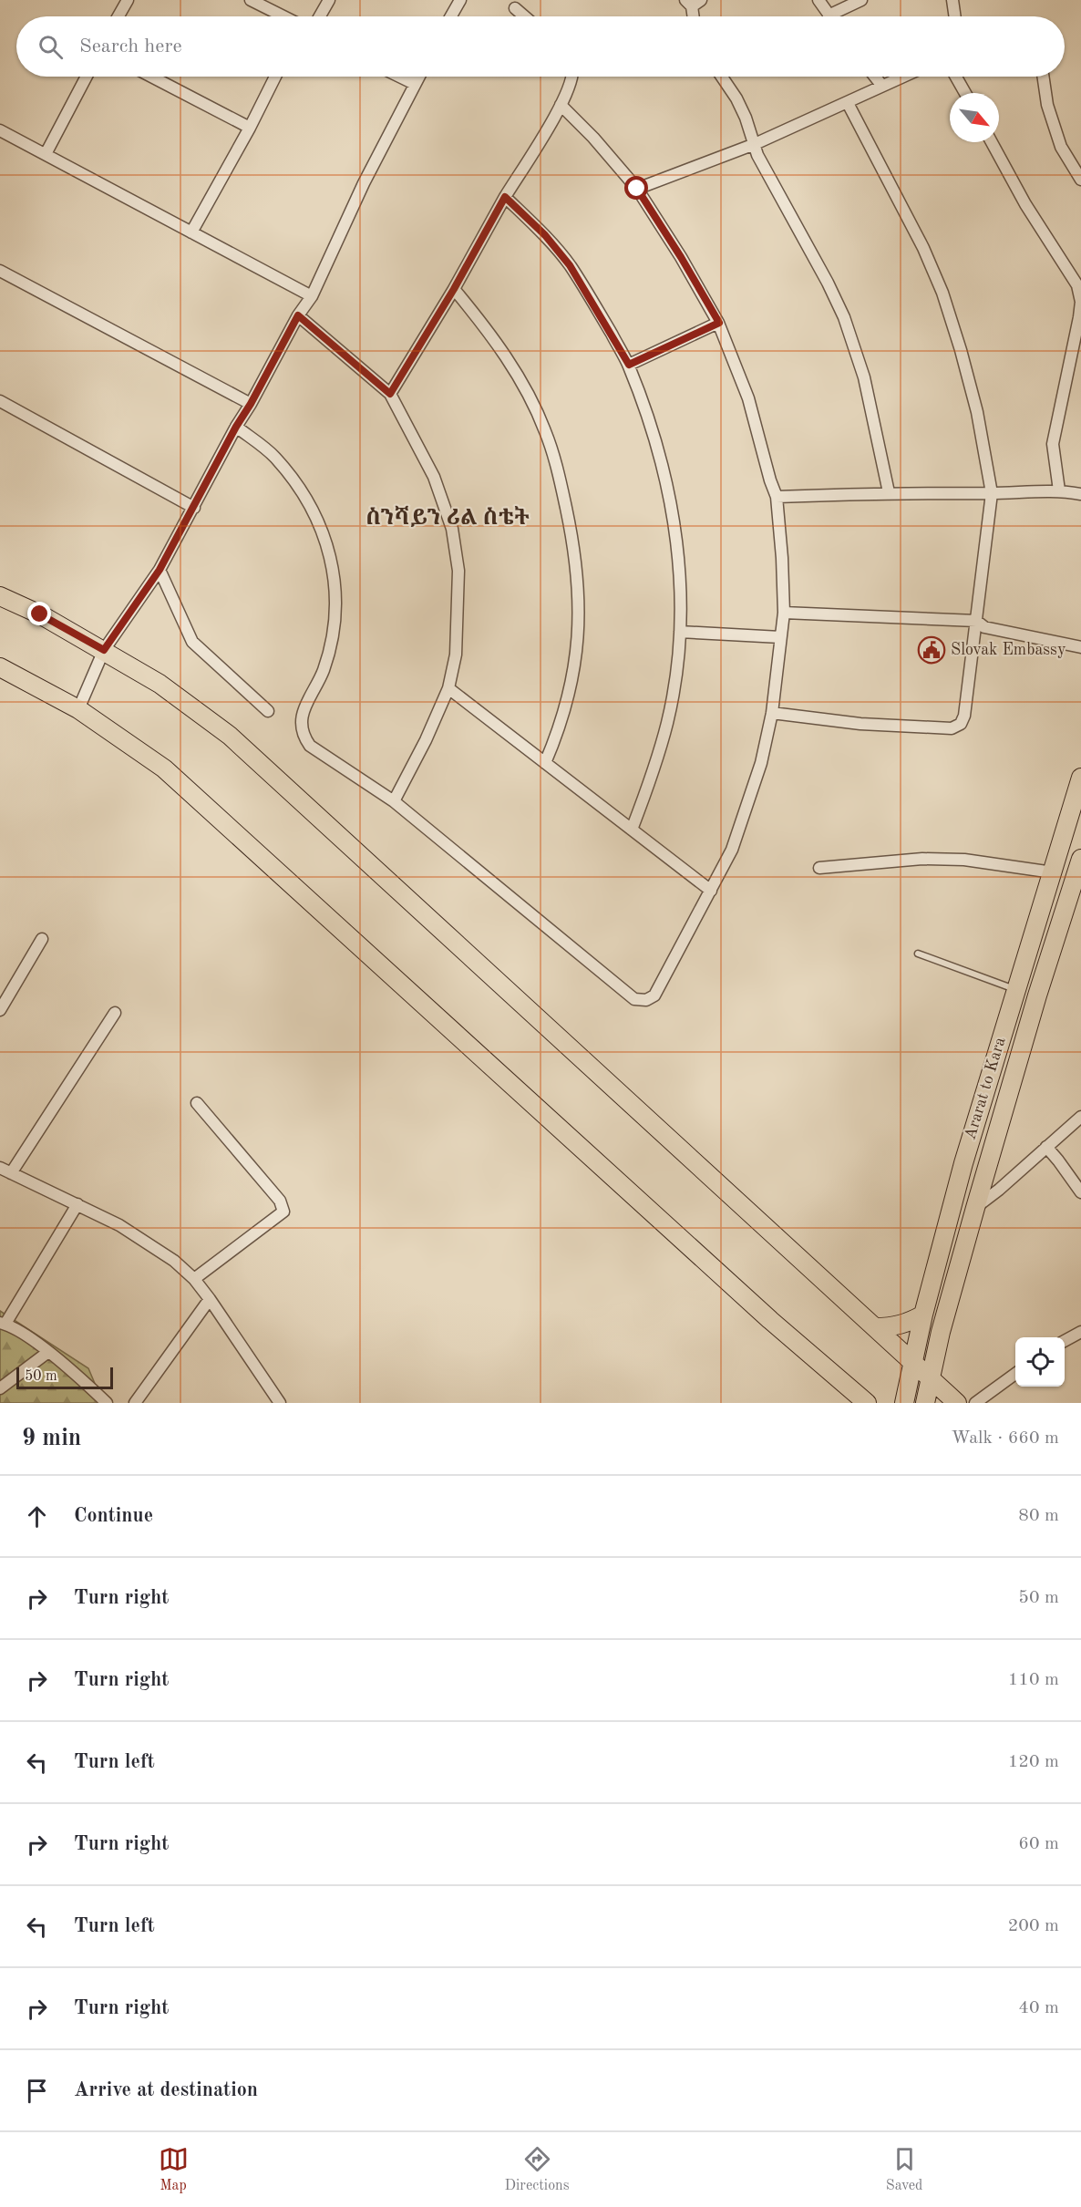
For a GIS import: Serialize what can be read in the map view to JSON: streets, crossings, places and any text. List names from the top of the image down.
{
  "streets": {
    "main road": ["Ararat to Kara"]
  },
  "districts": ["ስንሻይን ሪል ስቴት"],
  "places": {
    "public building": ["Slovak Embassy"]
  },
  "scale_bar": "50 m",
  "north": "bottom right",
  "page": {
    "search": "Search here",
    "scale": "50 m",
    "heading": ["9 min", "Walk · 660 m"],
    "list": [
      ["Continue", "80 m"],
      ["Turn right", "50 m"],
      ["Turn right", "110 m"],
      ["Turn left", "120 m"],
      ["Turn right", "60 m"],
      ["Turn left", "200 m"],
      ["Turn right", "40 m"],
      "Arrive at destination"
    ],
    "nav": ["Map", "Directions", "Saved"]
  }
}
